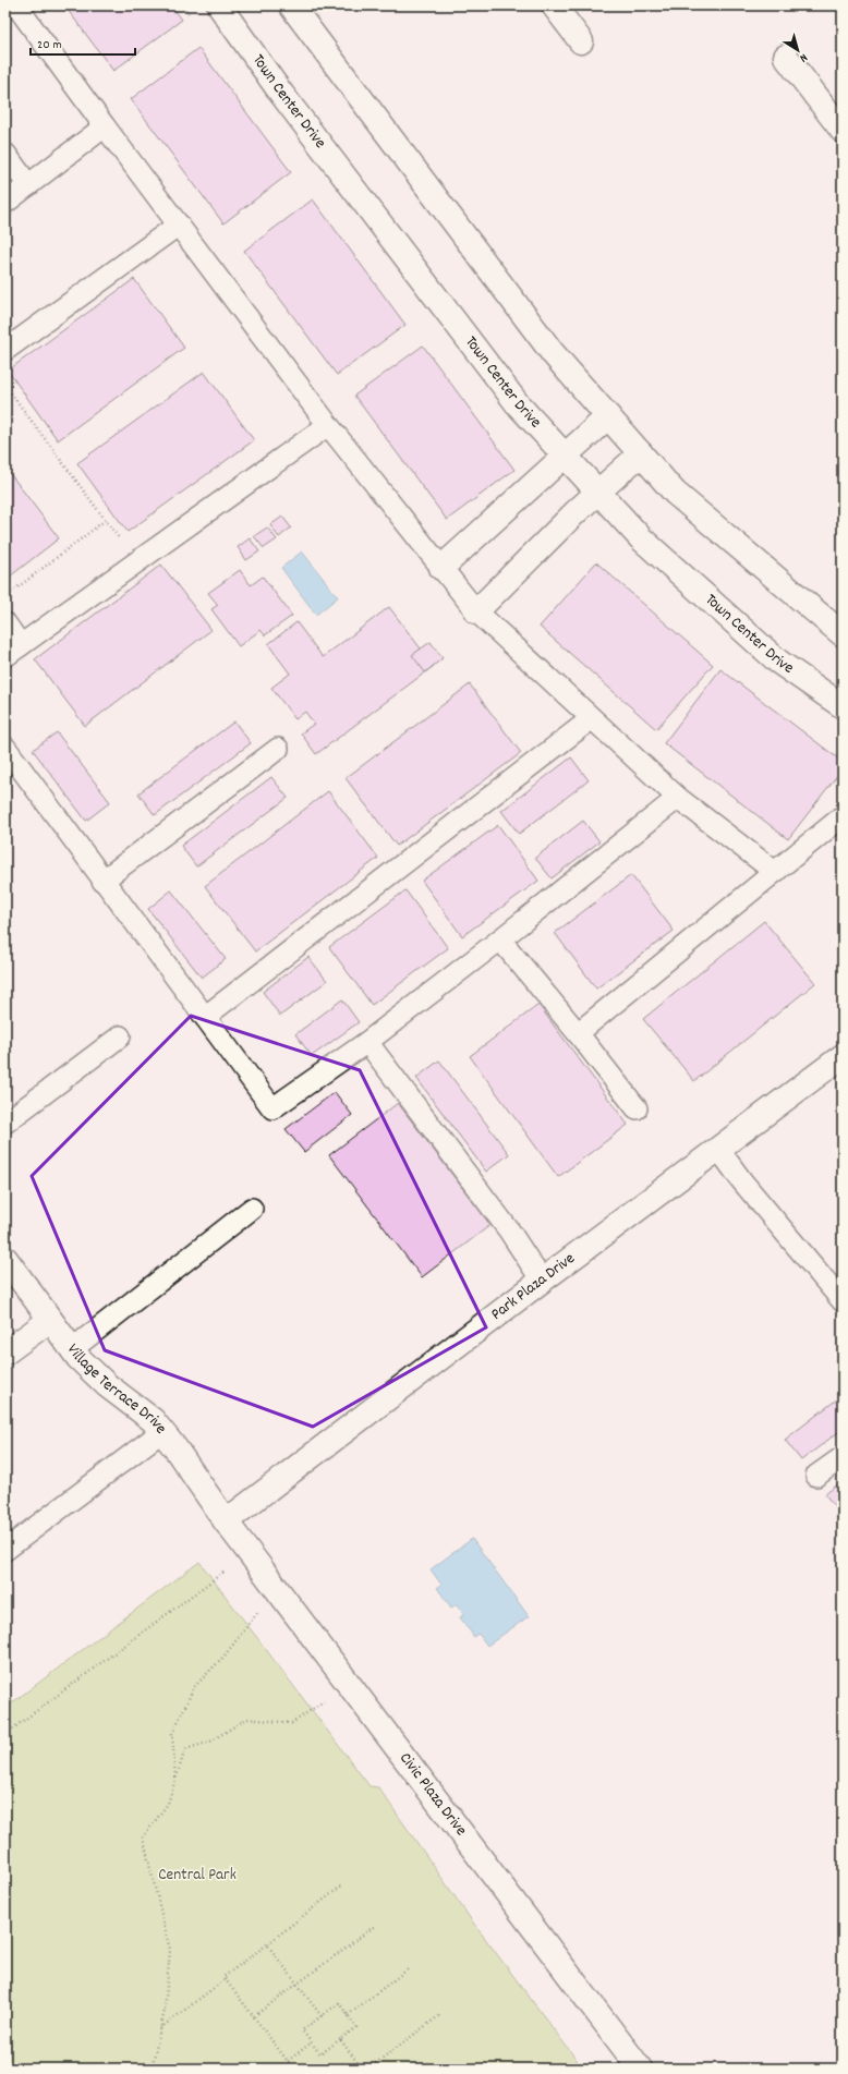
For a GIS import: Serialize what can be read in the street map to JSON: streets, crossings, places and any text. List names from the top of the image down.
{
  "streets": {
    "street": [
      "Town Center Drive",
      "Park Plaza Drive",
      "Village Terrace Drive",
      "Civic Plaza Drive"
    ]
  },
  "crossings": [
    ["Park Plaza Drive", "Village Terrace Drive"],
    ["Park Plaza Drive", "Civic Plaza Drive"],
    ["Village Terrace Drive", "Civic Plaza Drive"]
  ],
  "parks": ["Central Park"],
  "scale_bar": "20 m",
  "north": "bottom right"
}
